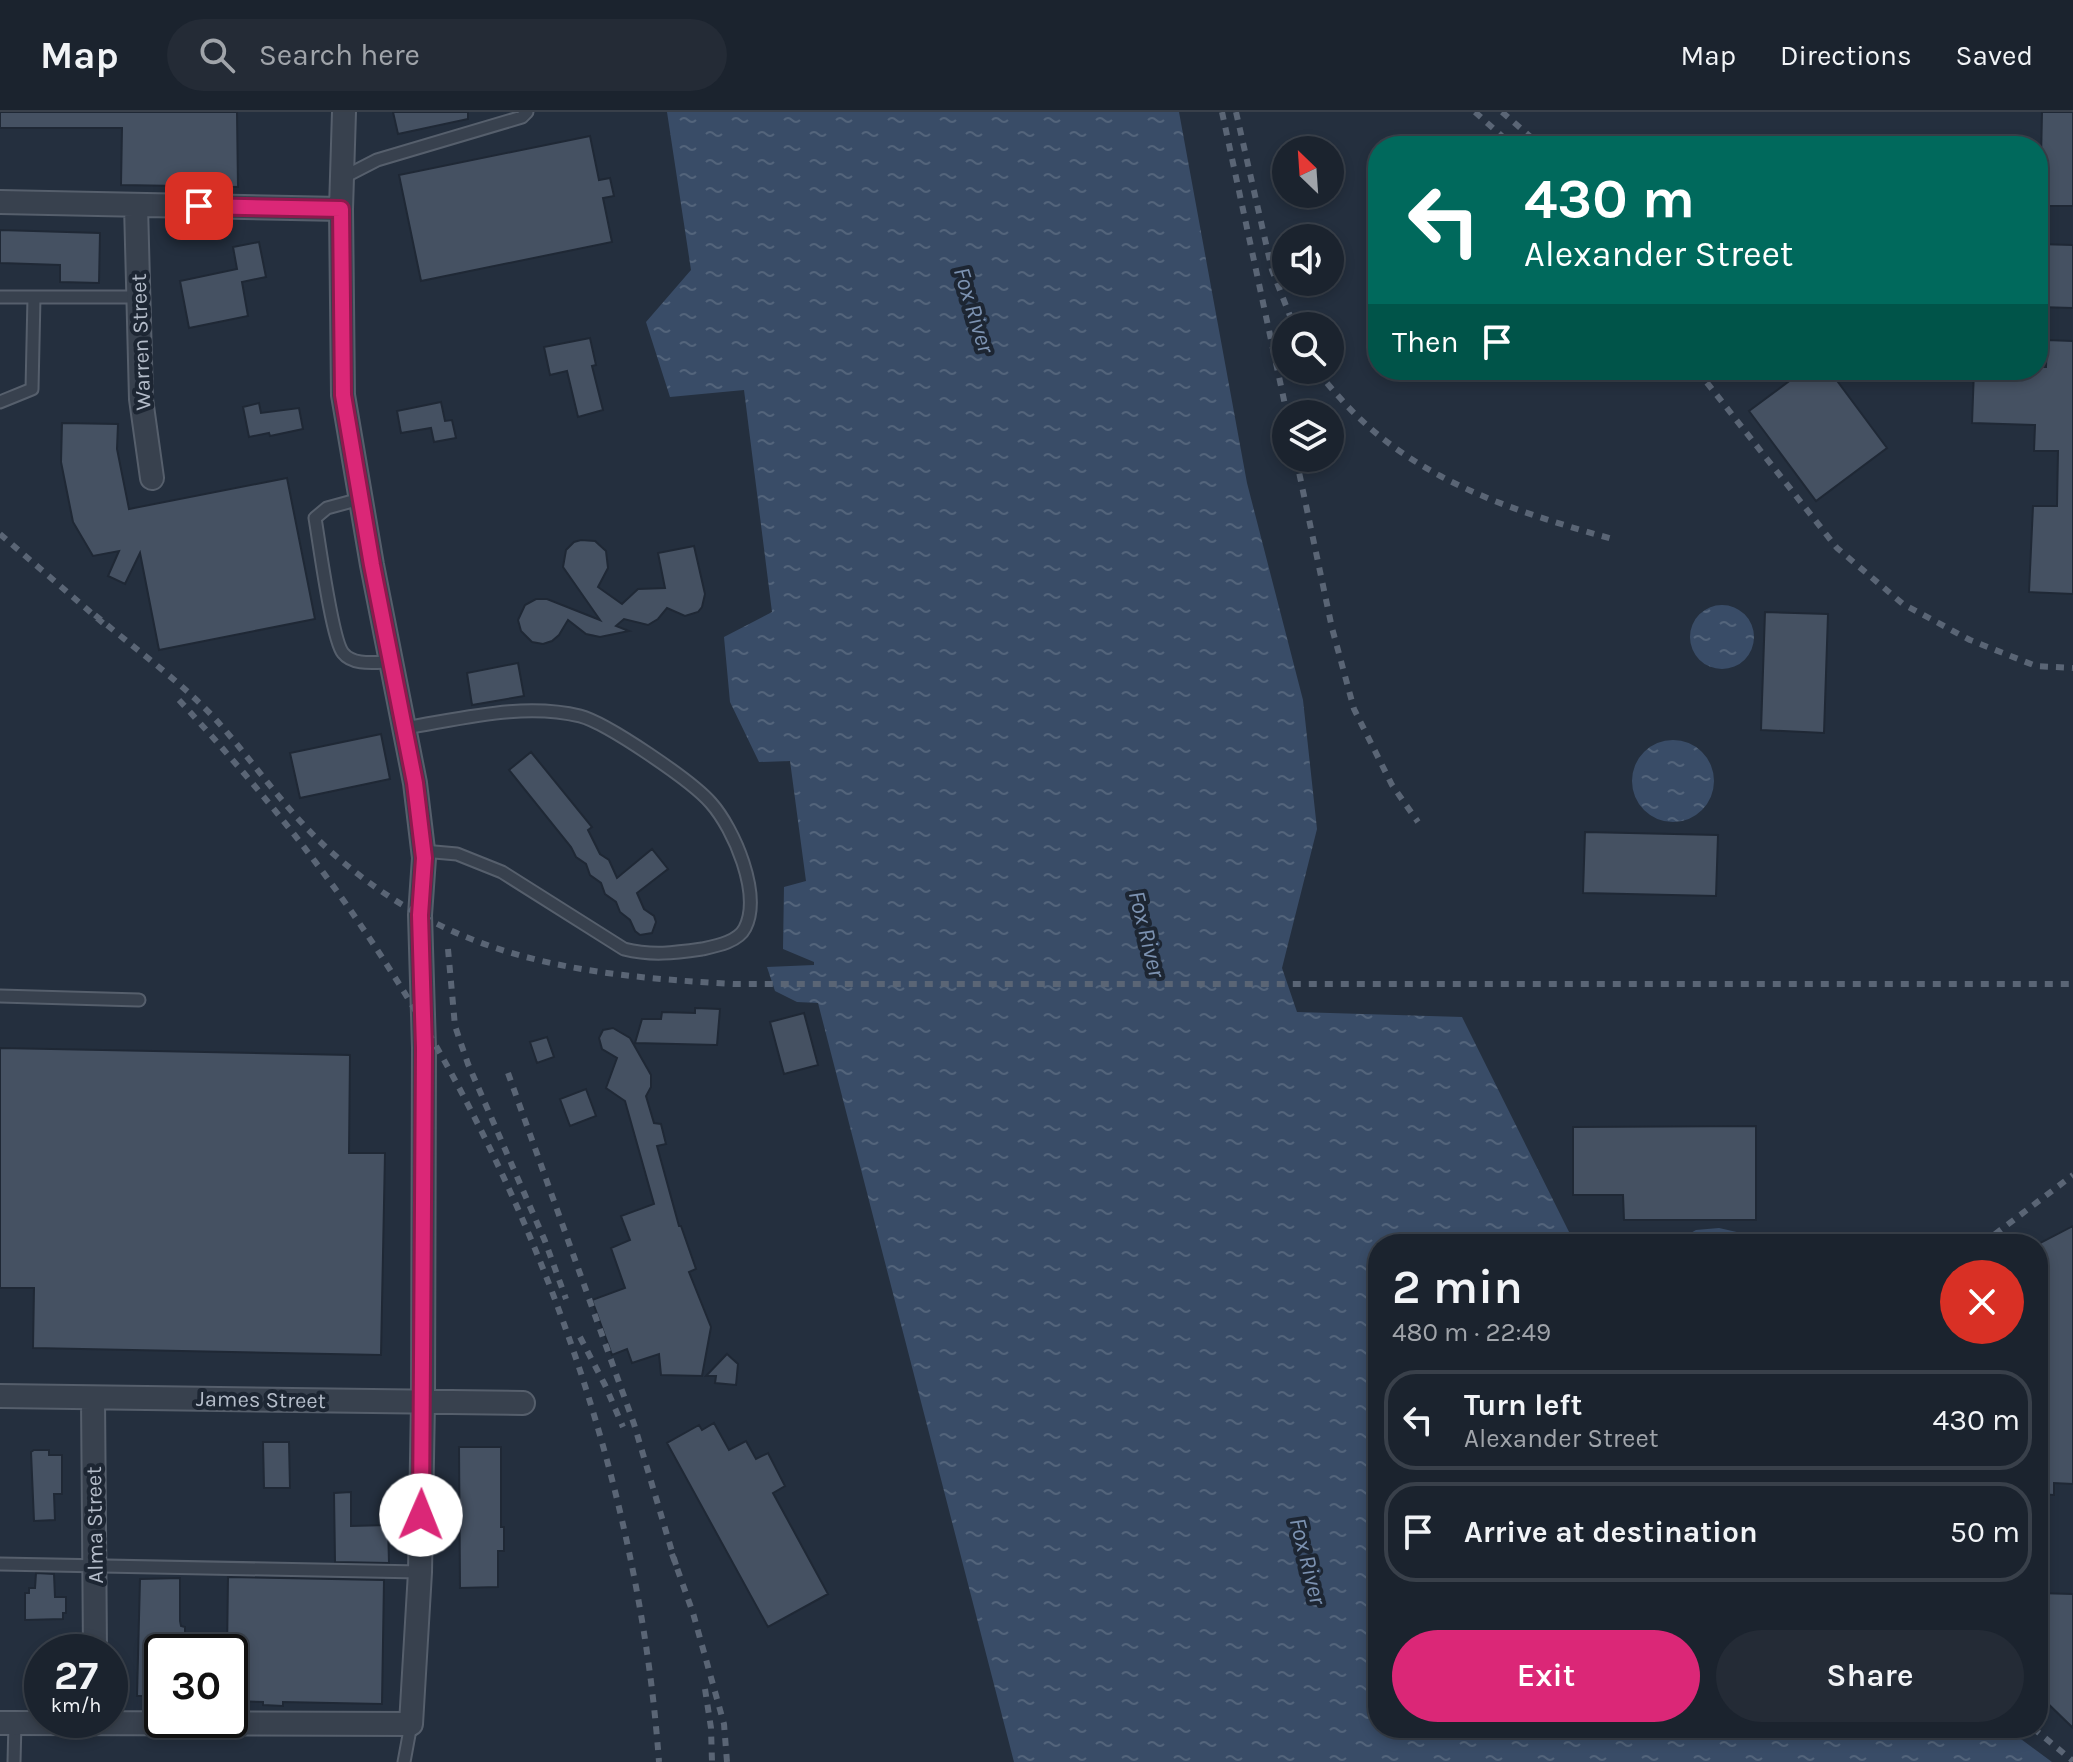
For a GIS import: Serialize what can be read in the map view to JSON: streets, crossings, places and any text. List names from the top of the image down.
{
  "streets": {
    "street": ["Warren Street", "James Street", "Alma Street"]
  },
  "crossings": [
    ["James Street", "Alma Street"]
  ],
  "water": ["Fox River"],
  "north": "top left",
  "page": {
    "header": "Map",
    "search": "Search here",
    "nav": ["Map", "Directions", "Saved"],
    "turn": ["430 m", "Alexander Street"],
    "then": "Then",
    "heading": ["2 min", "480 m · 22:49"],
    "list": [
      {
        "name": "Turn left",
        "note": "Alexander Street",
        "value": "430 m"
      },
      {
        "name": "Arrive at destination",
        "value": "50 m"
      }
    ],
    "buttons": ["Exit", "Share"],
    "speed": "27 km/h",
    "limit": "30"
  }
}
